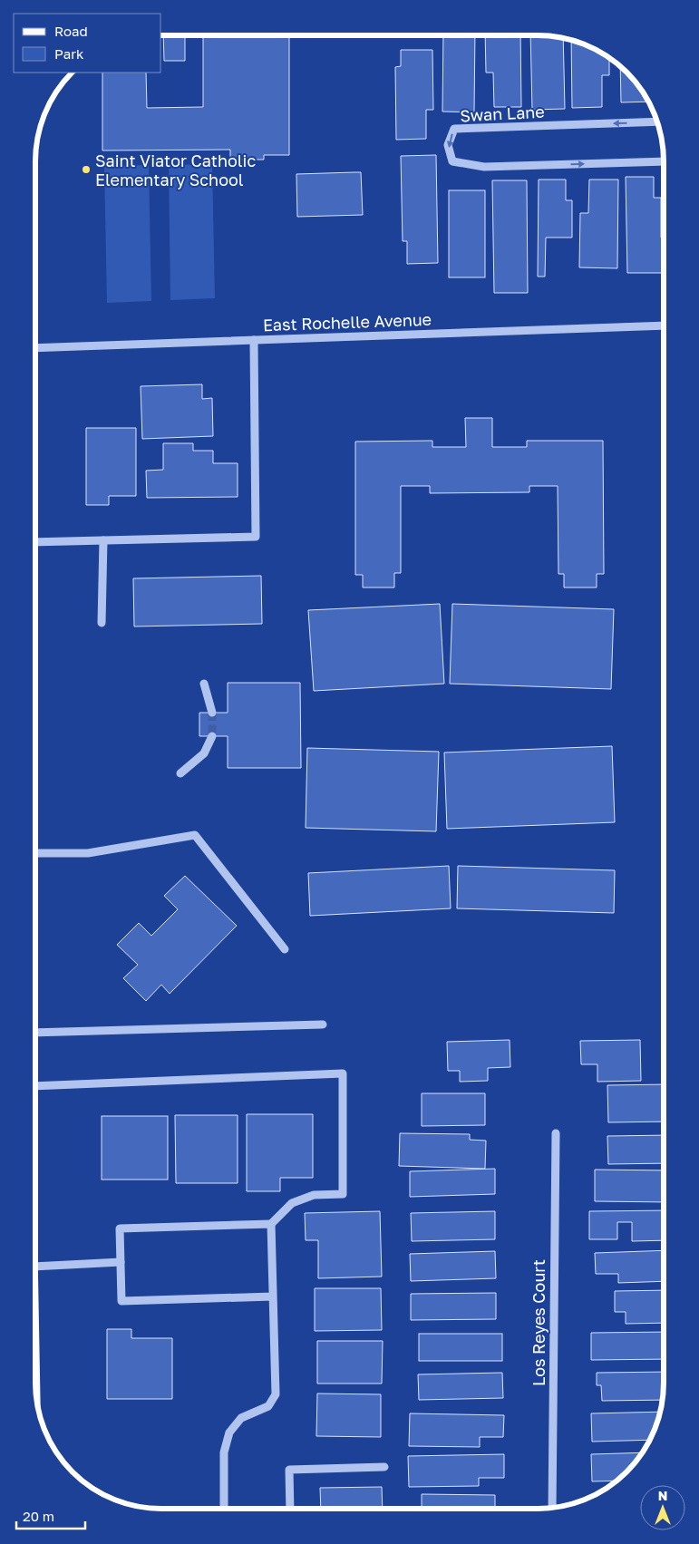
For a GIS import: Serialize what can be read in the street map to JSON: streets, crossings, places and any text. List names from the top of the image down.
{
  "streets": {
    "street": ["Swan Lane", "East Rochelle Avenue", "Los Reyes Court"]
  },
  "places": ["Saint Viator Catholic Elementary School"],
  "legend": ["Road", "Park"],
  "scale_bar": "20 m",
  "north": "top"
}
